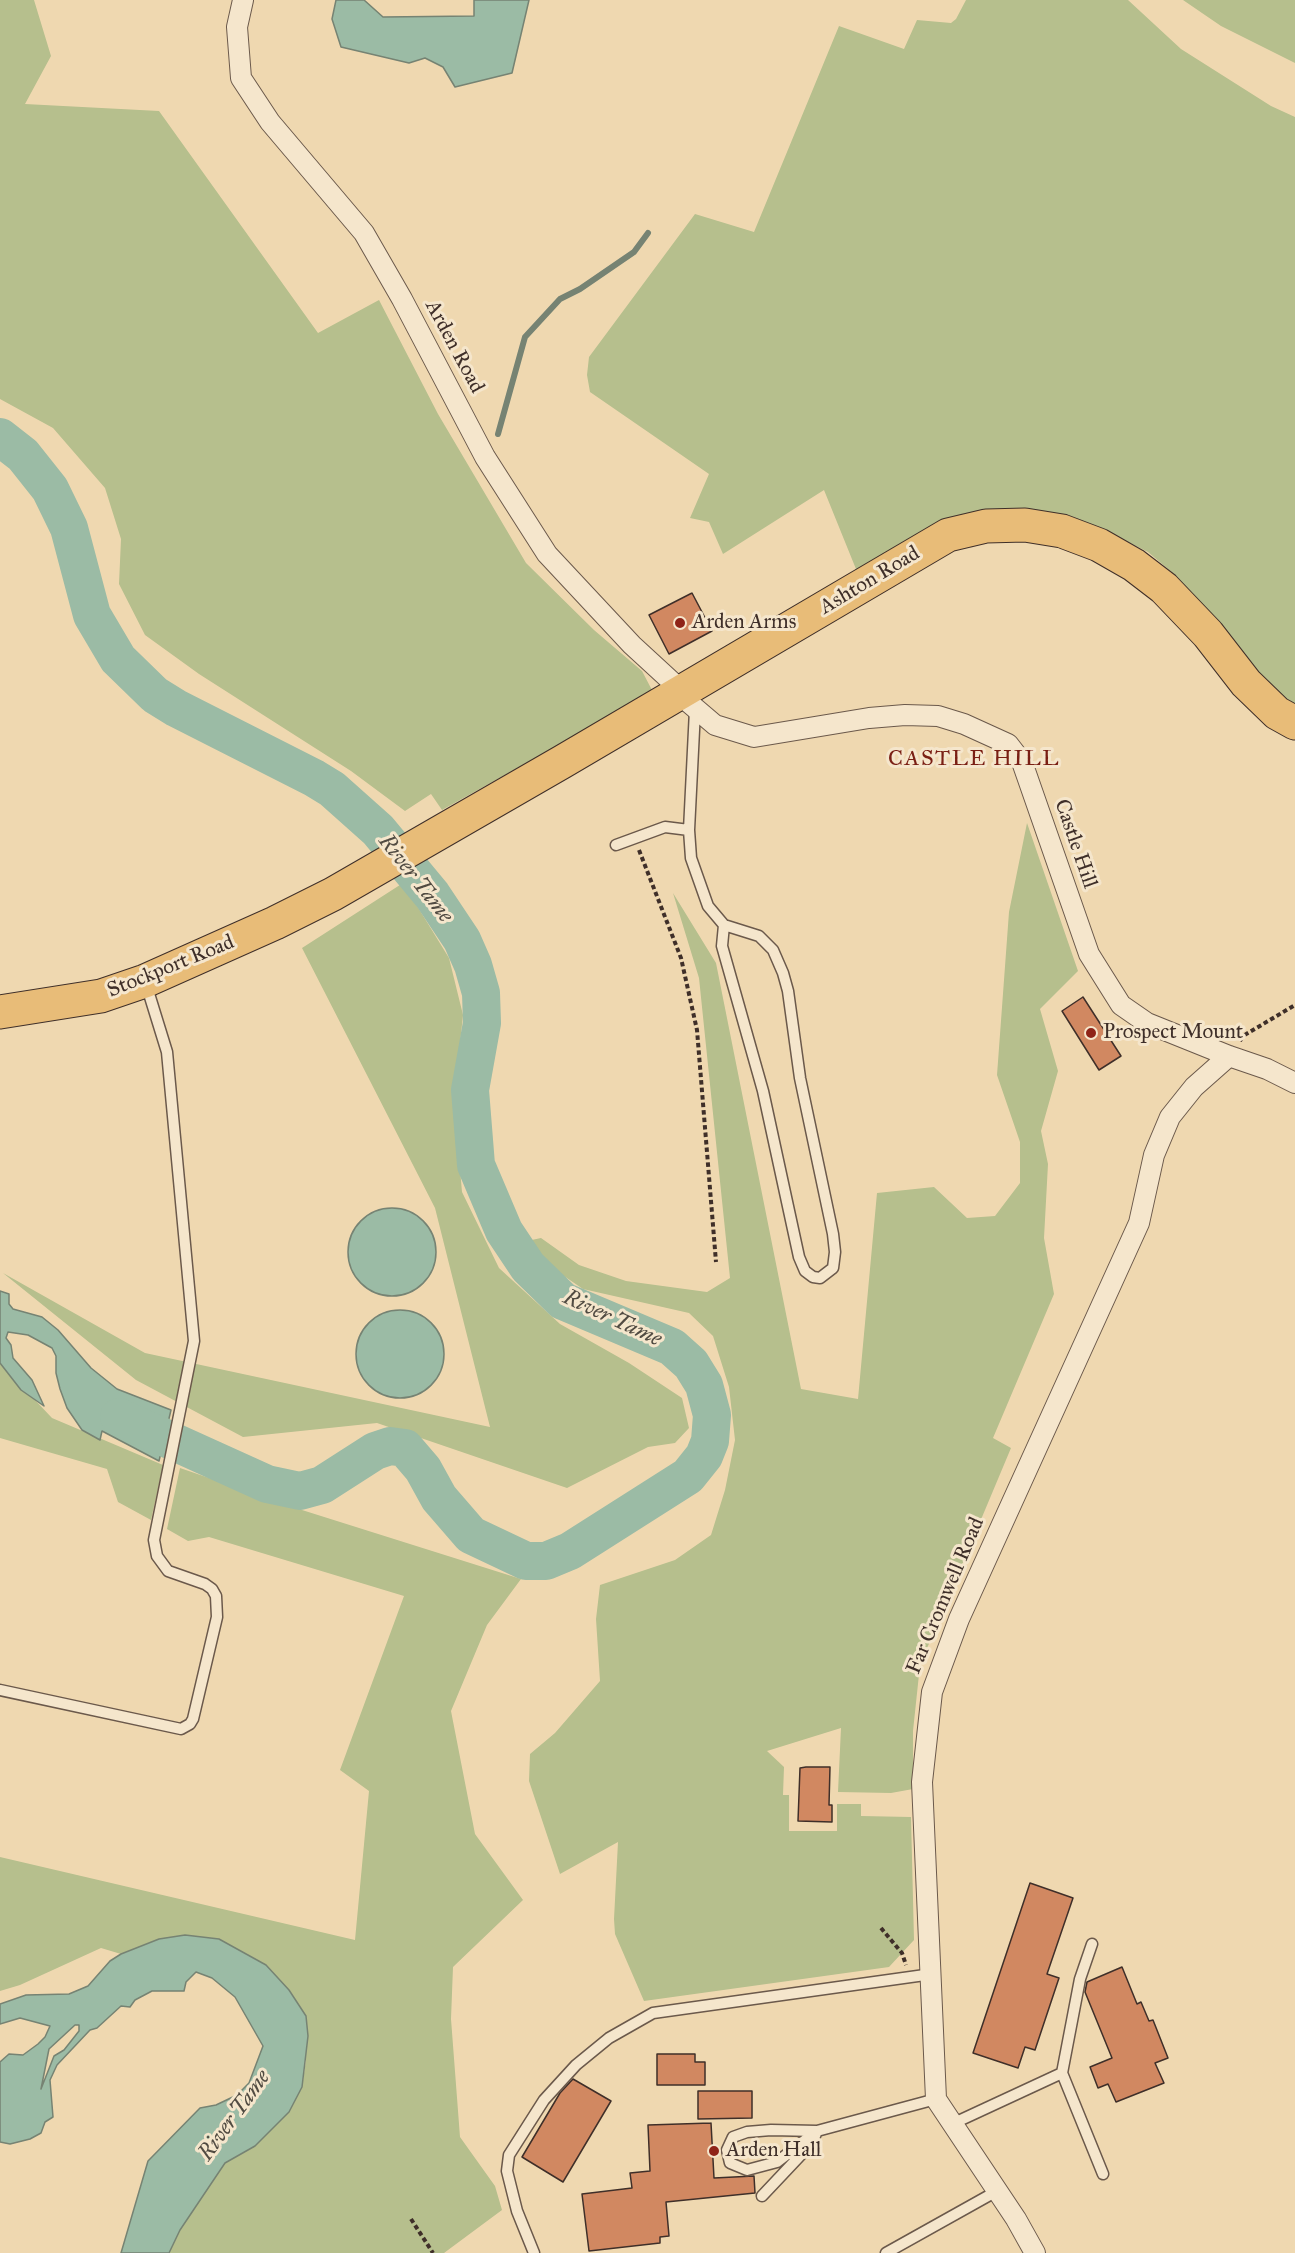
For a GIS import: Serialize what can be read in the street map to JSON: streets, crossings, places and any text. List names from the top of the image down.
{
  "streets": {
    "highway": ["Ashton Road", "Stockport Road"],
    "street": ["Arden Road", "Castle Hill", "Far Cromwell Road"]
  },
  "crossings": [
    ["Arden Road", "Ashton Road"],
    ["Arden Road", "Castle Hill"],
    ["Ashton Road", "Castle Hill"],
    ["Ashton Road", "Stockport Road"],
    ["Castle Hill", "Far Cromwell Road"]
  ],
  "districts": ["CASTLE HILL"],
  "water": ["River Tame"],
  "places": ["Arden Arms", "Prospect Mount", "Arden Hall"]
}
